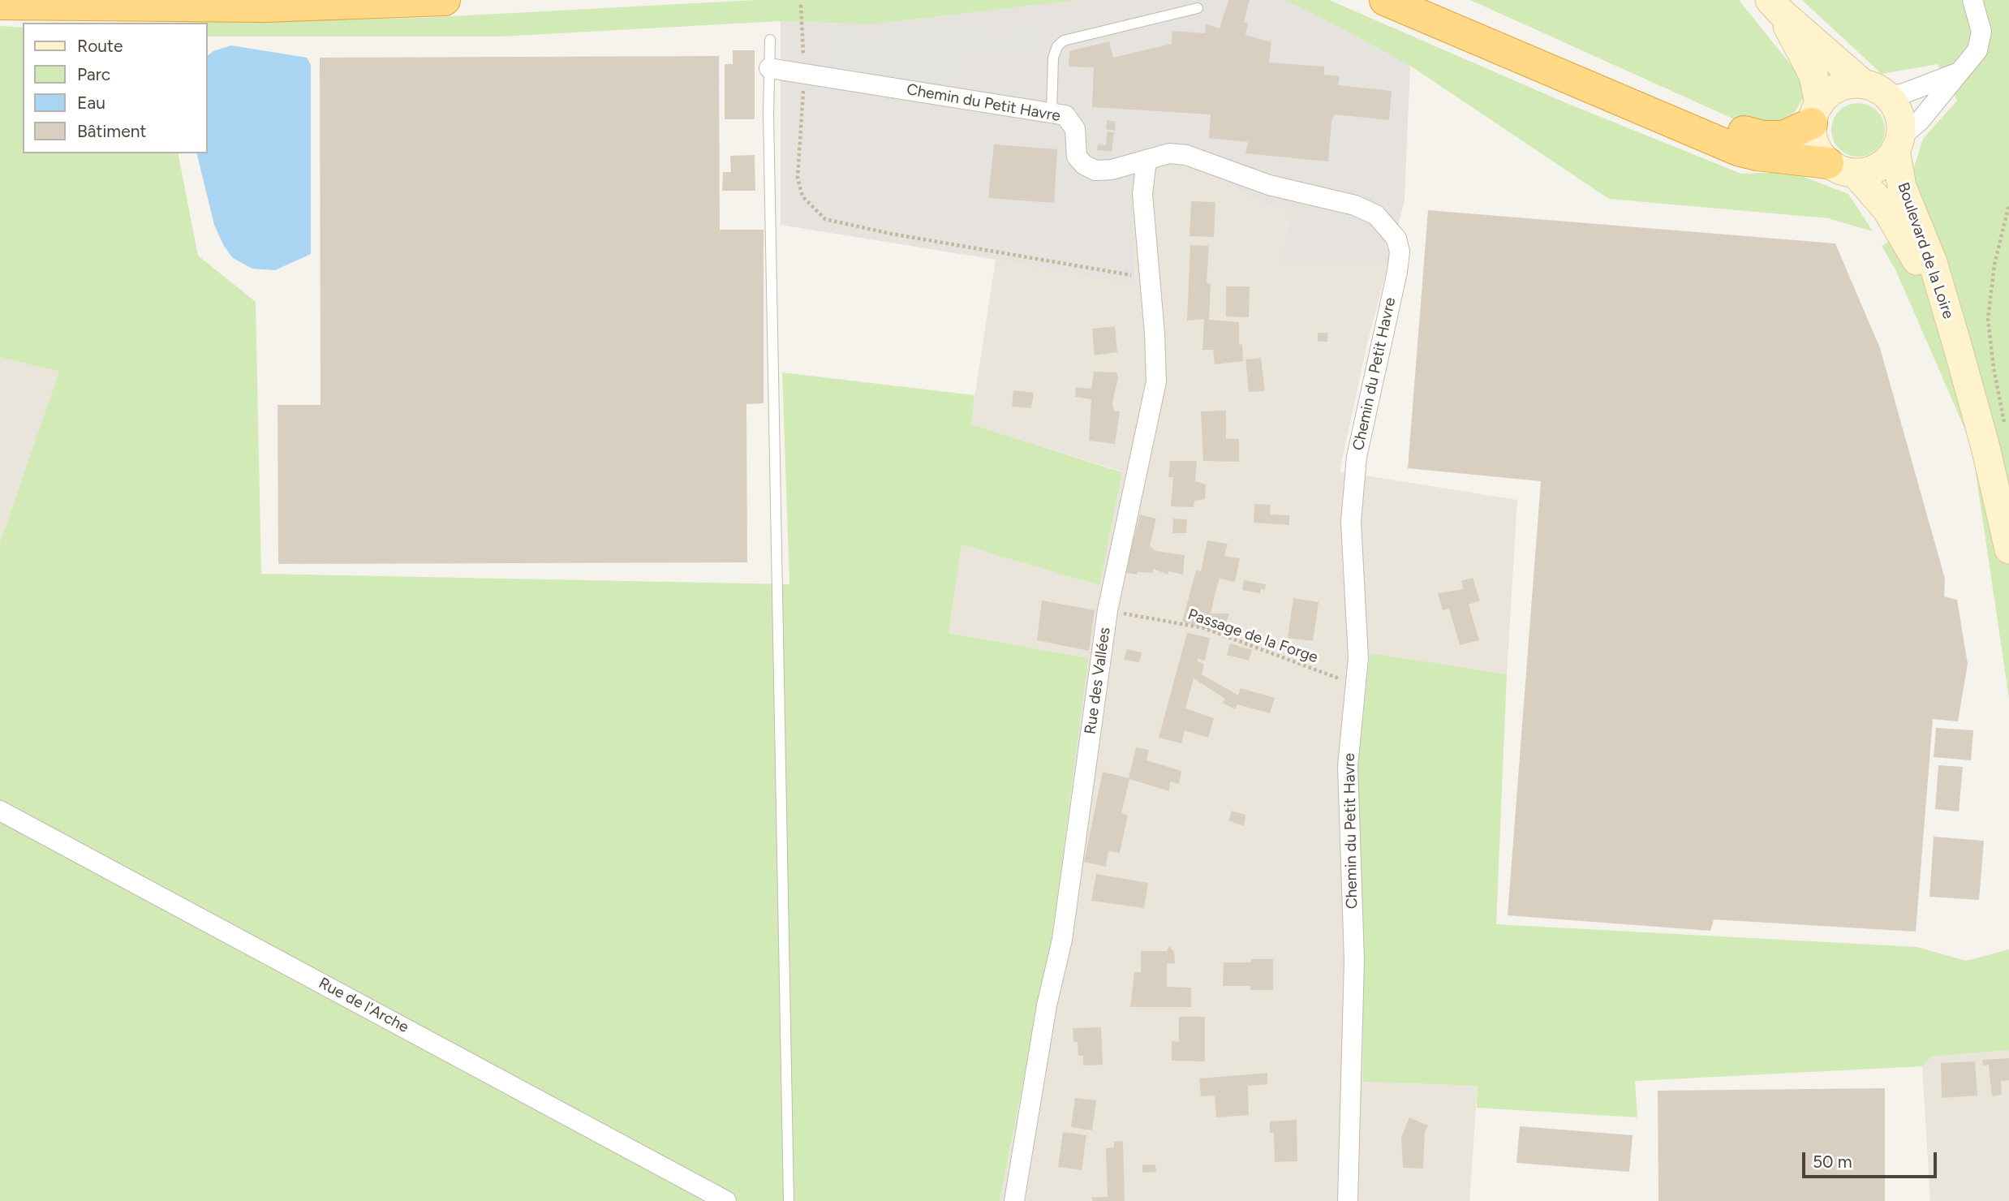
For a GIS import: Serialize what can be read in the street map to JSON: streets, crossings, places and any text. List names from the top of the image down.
{
  "streets": {
    "main road": ["Boulevard de la Loire"],
    "street": ["Chemin du Petit Havre", "Rue des Vallées", "Rue de l'Arche"],
    "path": ["Passage de la Forge"]
  },
  "crossings": [
    ["Chemin du Petit Havre", "Passage de la Forge"],
    ["Chemin du Petit Havre", "Rue des Vallées"],
    ["Passage de la Forge", "Rue des Vallées"]
  ],
  "legend": [
    "Route",
    "Parc",
    "Eau",
    "Bâtiment"
  ],
  "scale_bar": "50 m"
}
